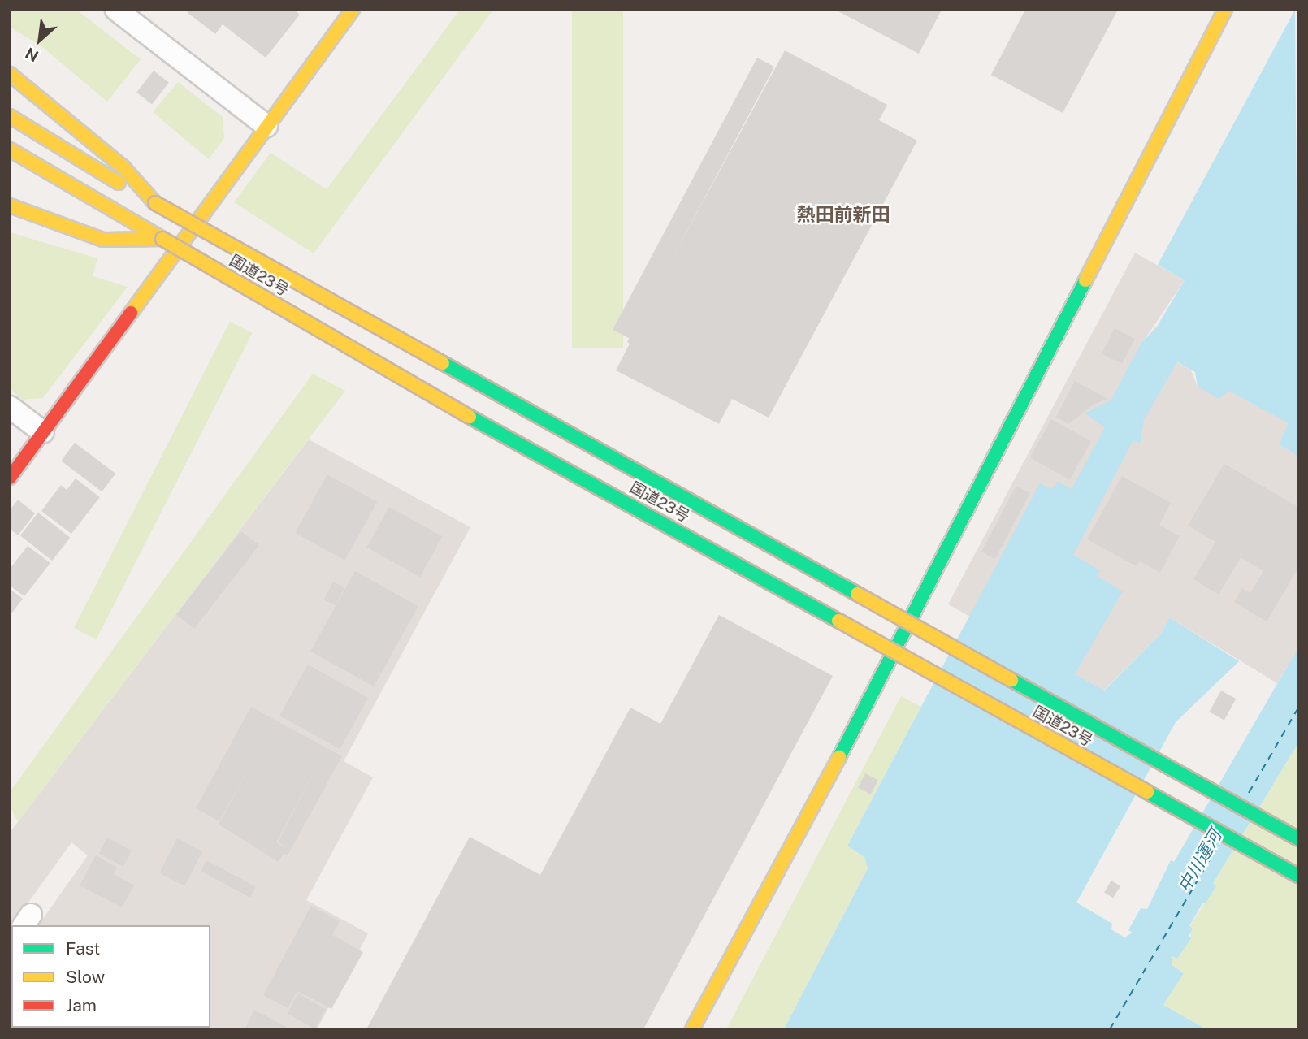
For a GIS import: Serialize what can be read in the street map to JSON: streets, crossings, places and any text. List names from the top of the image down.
{
  "streets": {
    "main road": ["国道23号"]
  },
  "districts": ["熱田前新田"],
  "water": ["中川運河"],
  "legend": ["Fast", "Slow", "Jam"],
  "north": "bottom left"
}
